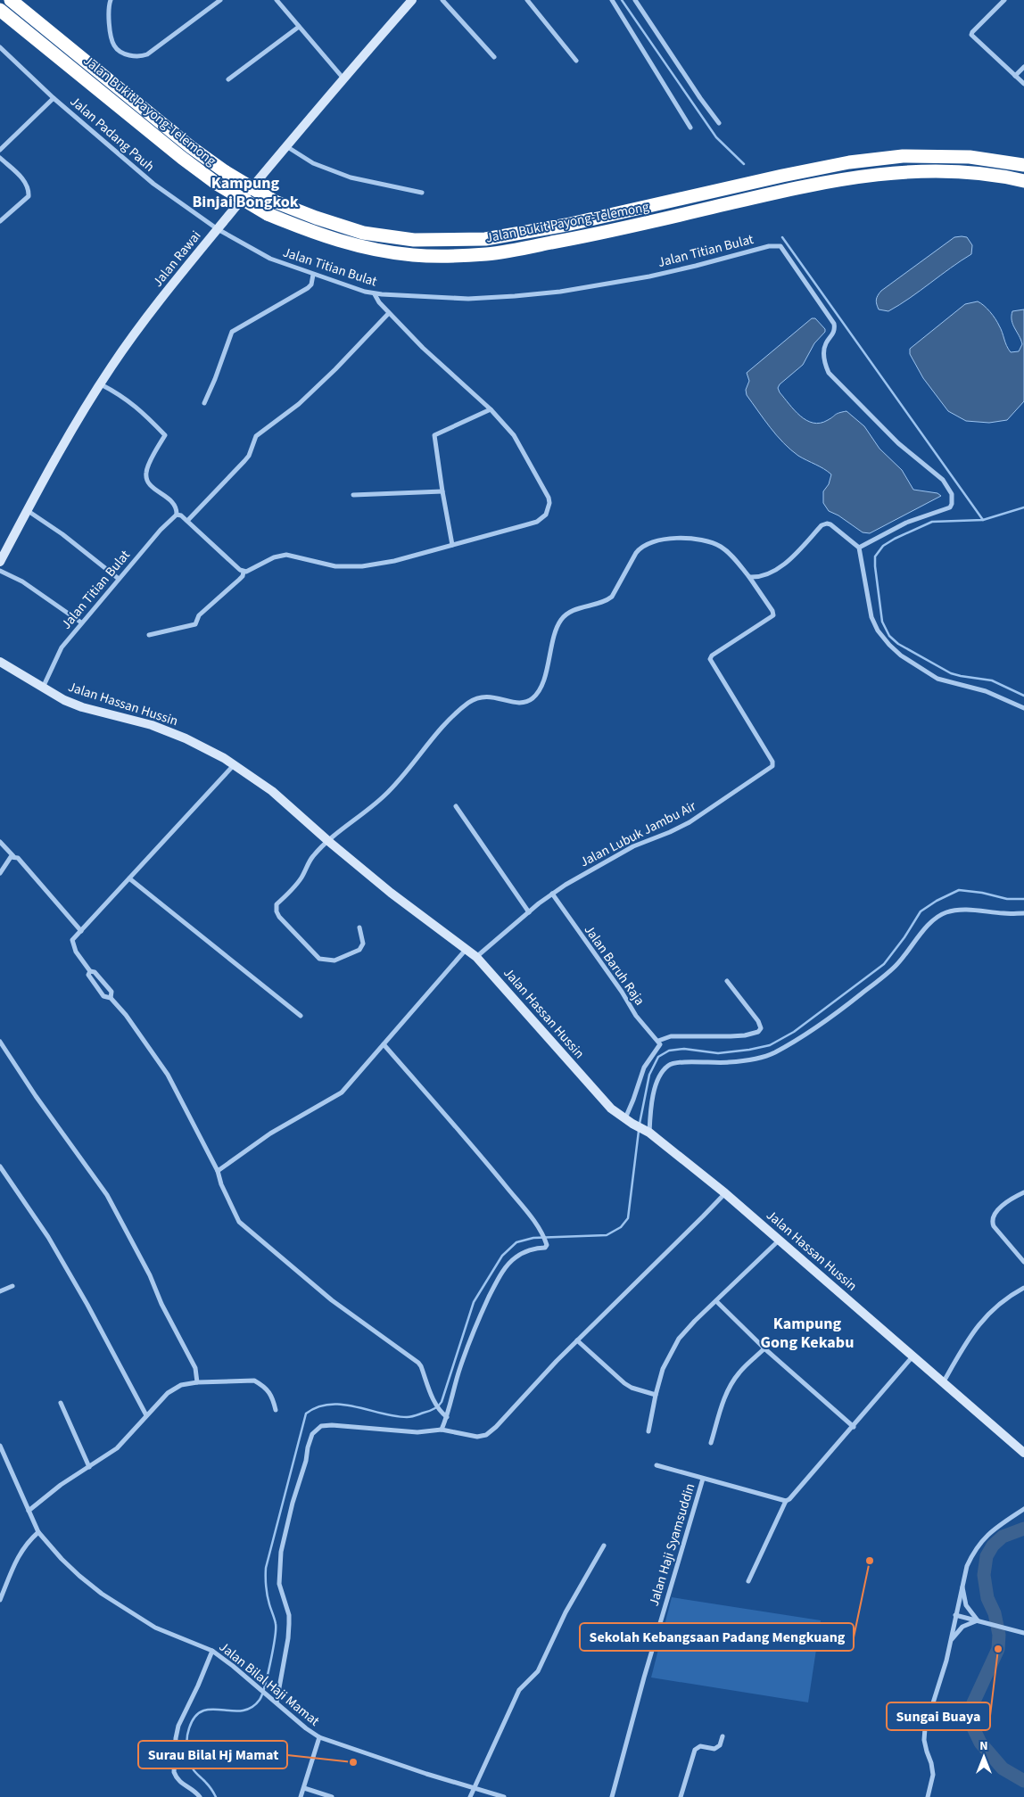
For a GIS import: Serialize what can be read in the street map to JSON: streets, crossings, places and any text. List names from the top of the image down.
{
  "streets": {
    "highway": ["Jalan Bukit Payong-Telemong"],
    "street": [
      "Jalan Padang Pauh",
      "Jalan Titian Bulat",
      "Jalan Rawai",
      "Jalan Hassan Hussin",
      "Jalan Lubuk Jambu Air",
      "Jalan Baruh Raja",
      "Jalan Haji Syamsuddin",
      "Jalan Bilal Haji Mamat"
    ]
  },
  "crossings": [
    ["Jalan Padang Pauh", "Jalan Titian Bulat"],
    ["Jalan Padang Pauh", "Jalan Rawai"],
    ["Jalan Titian Bulat", "Jalan Rawai"],
    ["Jalan Titian Bulat", "Jalan Hassan Hussin"],
    ["Jalan Hassan Hussin", "Jalan Lubuk Jambu Air"],
    ["Jalan Lubuk Jambu Air", "Jalan Baruh Raja"]
  ],
  "districts": ["Kampung Binjai Bongkok", "Kampung Gong Kekabu"],
  "places": ["Sekolah Kebangsaan Padang Mengkuang", "Sungai Buaya", "Surau Bilal Hj Mamat"],
  "north": "top"
}
